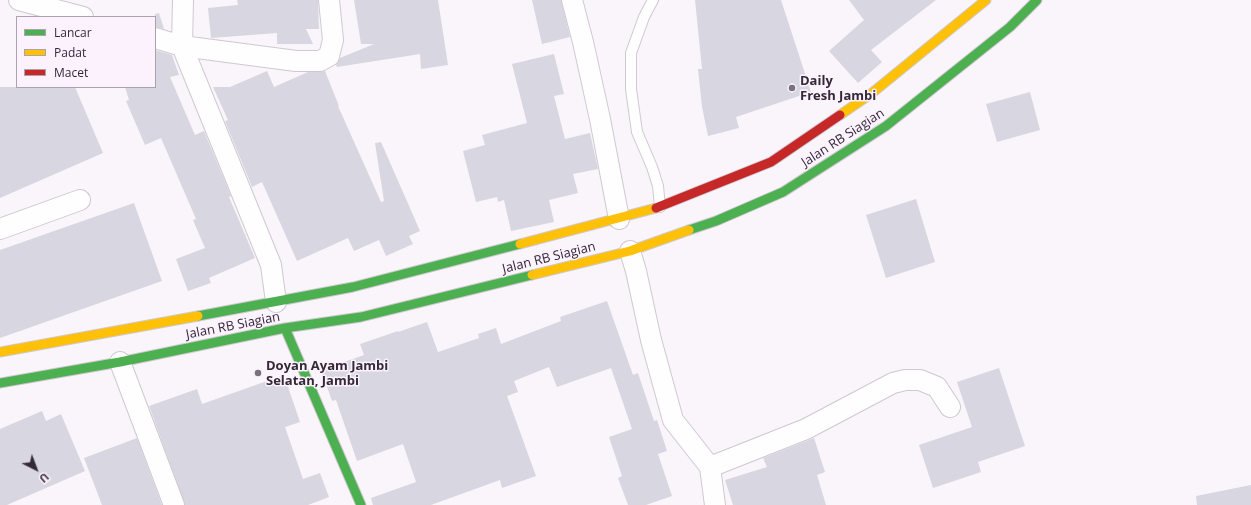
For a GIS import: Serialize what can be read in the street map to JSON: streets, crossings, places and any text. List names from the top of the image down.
{
  "streets": {
    "main road": ["Jalan RB Siagian"]
  },
  "places": ["Daily Fresh Jambi", "Doyan Ayam Jambi Selatan, Jambi"],
  "legend": ["Lancar", "Padat", "Macet"],
  "north": "bottom right"
}
